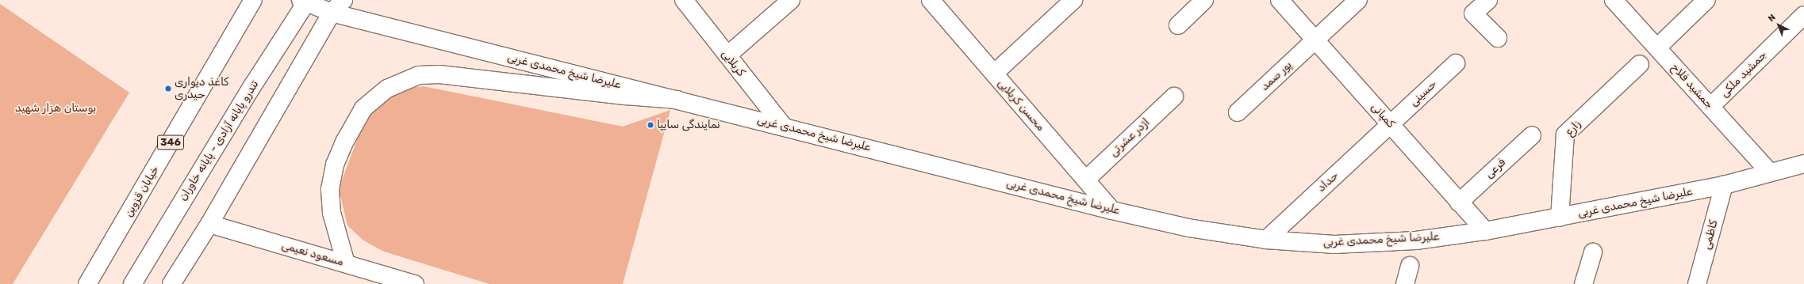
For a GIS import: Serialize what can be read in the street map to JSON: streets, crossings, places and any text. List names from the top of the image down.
{
  "streets": {
    "street": [
      "کربلایی",
      "علیرضا شیخ محمدی غربی",
      "جمشید ملکی",
      "پور صمد",
      "جمشید فلاح",
      "حسینی",
      "محسن کربلایی",
      "کمپانی",
      "زارع",
      "اژدر عشرتی",
      "تندرو پایانه آزادی - پایانه خاوران",
      "346",
      "فرعی",
      "حداد",
      "خیابان قزوین",
      "کاظمی",
      "مسعود نعیمی"
    ]
  },
  "crossings": [
    ["کربلایی", "علیرضا شیخ محمدی غربی"],
    ["علیرضا شیخ محمدی غربی", "جمشید فلاح"],
    ["علیرضا شیخ محمدی غربی", "محسن کربلایی"],
    ["علیرضا شیخ محمدی غربی", "کمپانی"],
    ["علیرضا شیخ محمدی غربی", "زارع"],
    ["علیرضا شیخ محمدی غربی", "تندرو پایانه آزادی - پایانه خاوران"],
    ["علیرضا شیخ محمدی غربی", "حداد"],
    ["علیرضا شیخ محمدی غربی", "کاظمی"],
    ["جمشید ملکی", "جمشید فلاح"],
    ["پور صمد", "کمپانی"],
    ["حسینی", "کمپانی"],
    ["حسینی", "حداد"],
    ["محسن کربلایی", "اژدر عشرتی"],
    ["کمپانی", "فرعی"],
    ["کمپانی", "حداد"]
  ],
  "parks": ["بوستان هزار شهید"],
  "places": ["کاغذ دیواری حیدری", "نمایندگی سایپا"],
  "north": "top left"
}
